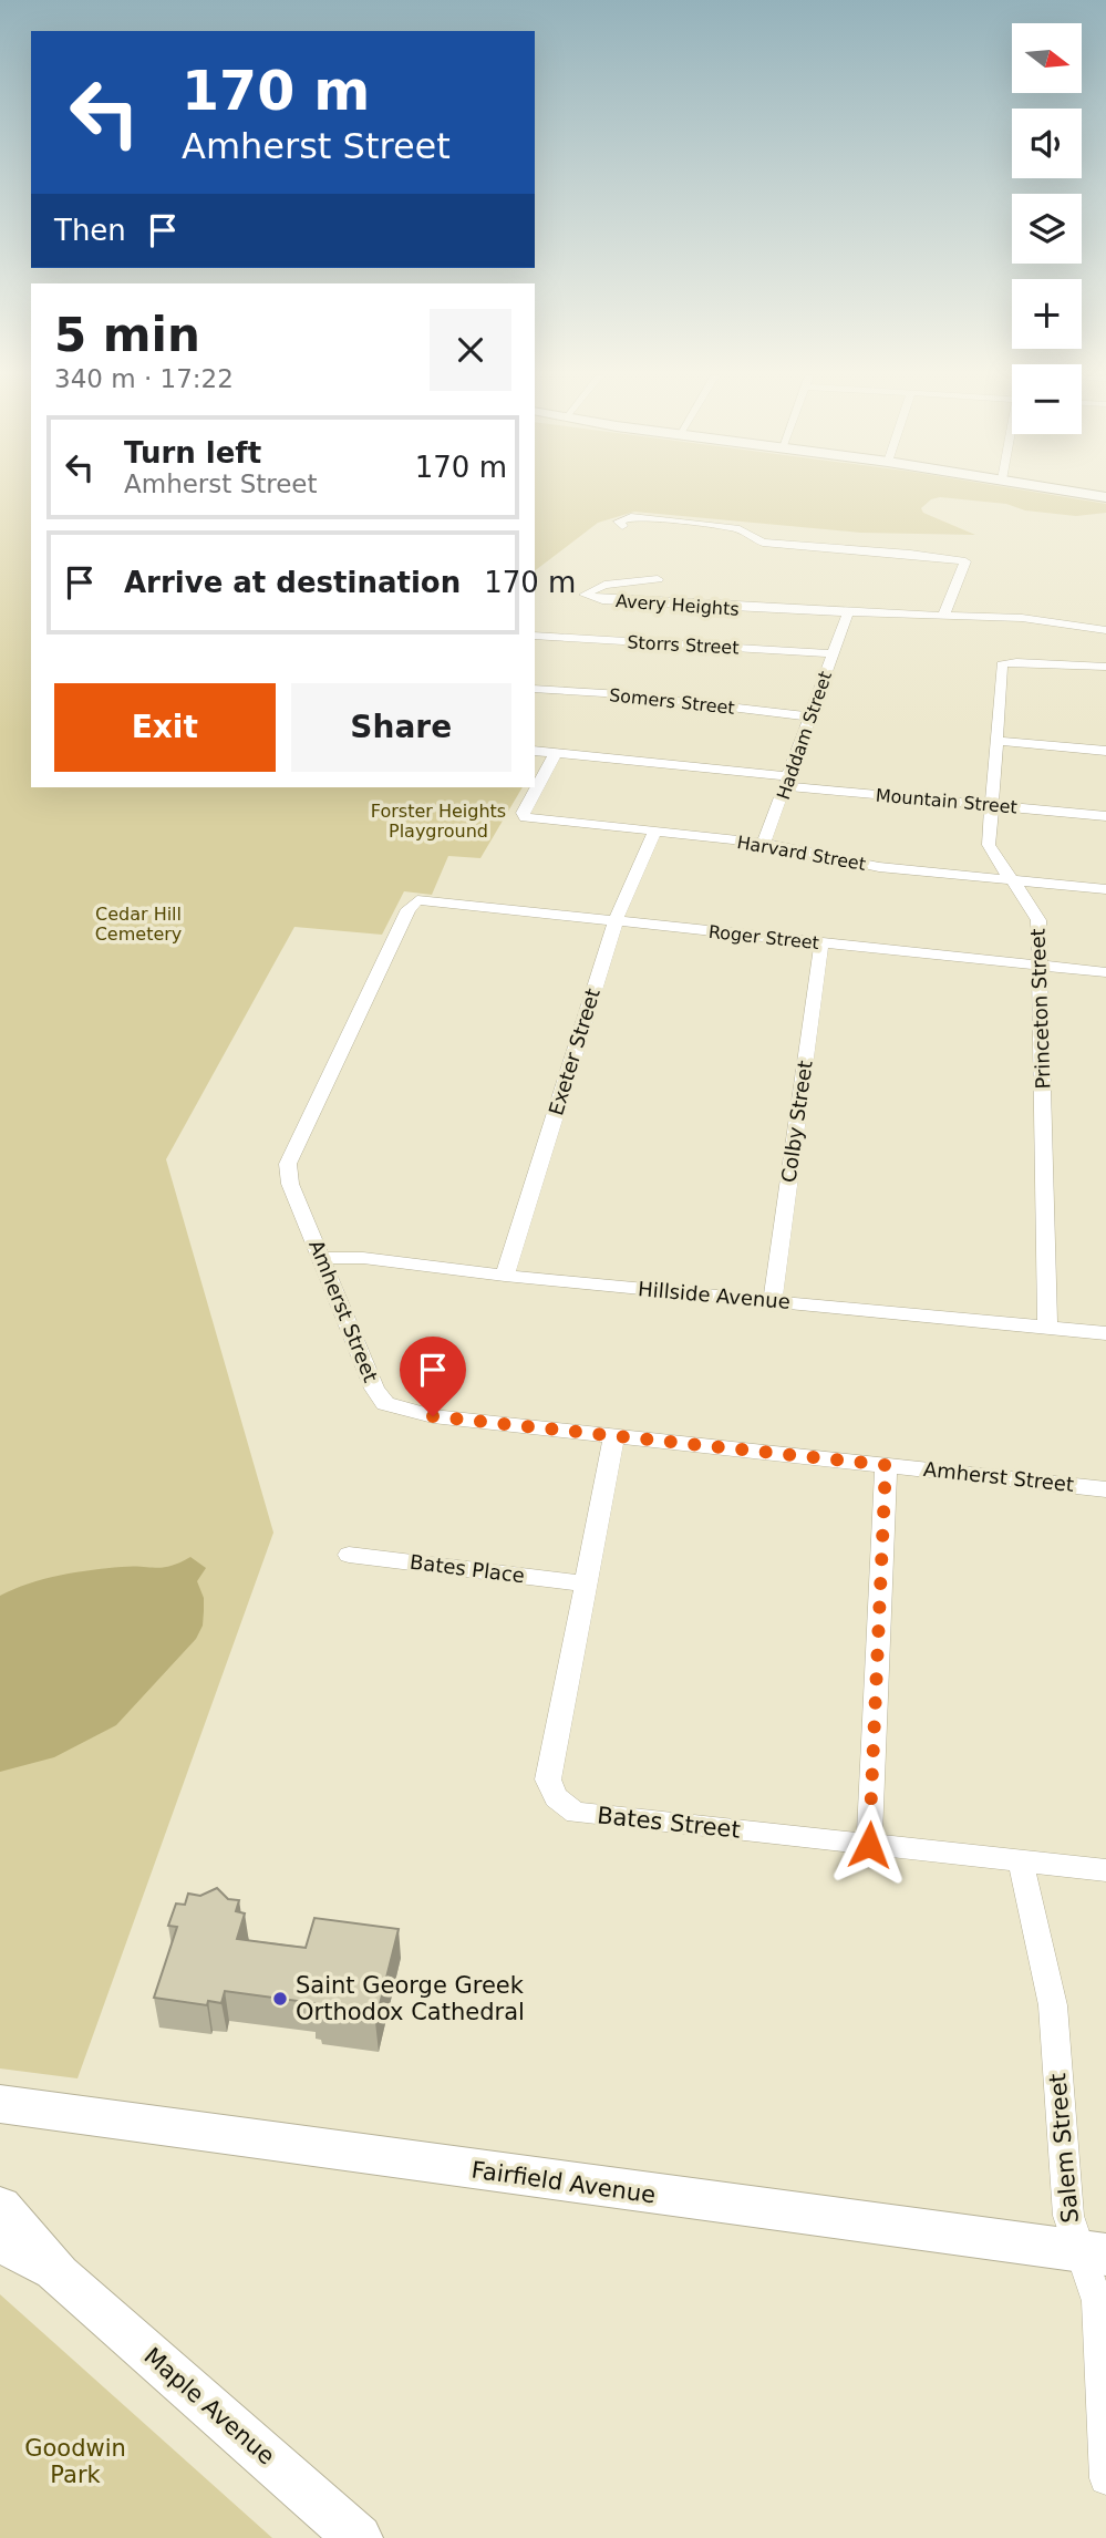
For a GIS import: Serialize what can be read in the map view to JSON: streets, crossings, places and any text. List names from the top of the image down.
{
  "streets": {
    "main road": ["Fairfield Avenue", "Maple Avenue"],
    "street": [
      "Avery Heights",
      "Storrs Street",
      "Somers Street",
      "Haddam Street",
      "Mountain Street",
      "Harvard Street",
      "Roger Street",
      "Princeton Street",
      "Exeter Street",
      "Colby Street",
      "Hillside Avenue",
      "Amherst Street",
      "Bates Place",
      "Bates Street",
      "Salem Street"
    ]
  },
  "crossings": [
    ["Avery Heights", "Haddam Street"],
    ["Storrs Street", "Haddam Street"],
    ["Somers Street", "Haddam Street"],
    ["Haddam Street", "Mountain Street"],
    ["Haddam Street", "Harvard Street"],
    ["Mountain Street", "Harvard Street"],
    ["Mountain Street", "Princeton Street"],
    ["Harvard Street", "Princeton Street"],
    ["Harvard Street", "Exeter Street"],
    ["Roger Street", "Princeton Street"],
    ["Roger Street", "Exeter Street"],
    ["Roger Street", "Colby Street"],
    ["Roger Street", "Amherst Street"],
    ["Princeton Street", "Hillside Avenue"],
    ["Exeter Street", "Hillside Avenue"],
    ["Colby Street", "Hillside Avenue"],
    ["Hillside Avenue", "Amherst Street"],
    ["Amherst Street", "Bates Street"],
    ["Bates Place", "Bates Street"],
    ["Bates Street", "Salem Street"],
    ["Salem Street", "Fairfield Avenue"]
  ],
  "parks": ["Forster Heights Playground", "Cedar Hill Cemetery", "Goodwin Park"],
  "places": ["Saint George Greek Orthodox Cathedral"],
  "north": "right",
  "page": {
    "map_buttons": ["+", "−"],
    "turn": ["170 m", "Amherst Street"],
    "then": "Then",
    "heading": ["5 min", "340 m · 17:22"],
    "list": [
      {
        "name": "Turn left",
        "note": "Amherst Street",
        "value": "170 m"
      },
      {
        "name": "Arrive at destination",
        "value": "170 m"
      }
    ],
    "buttons": ["Exit", "Share"]
  }
}
